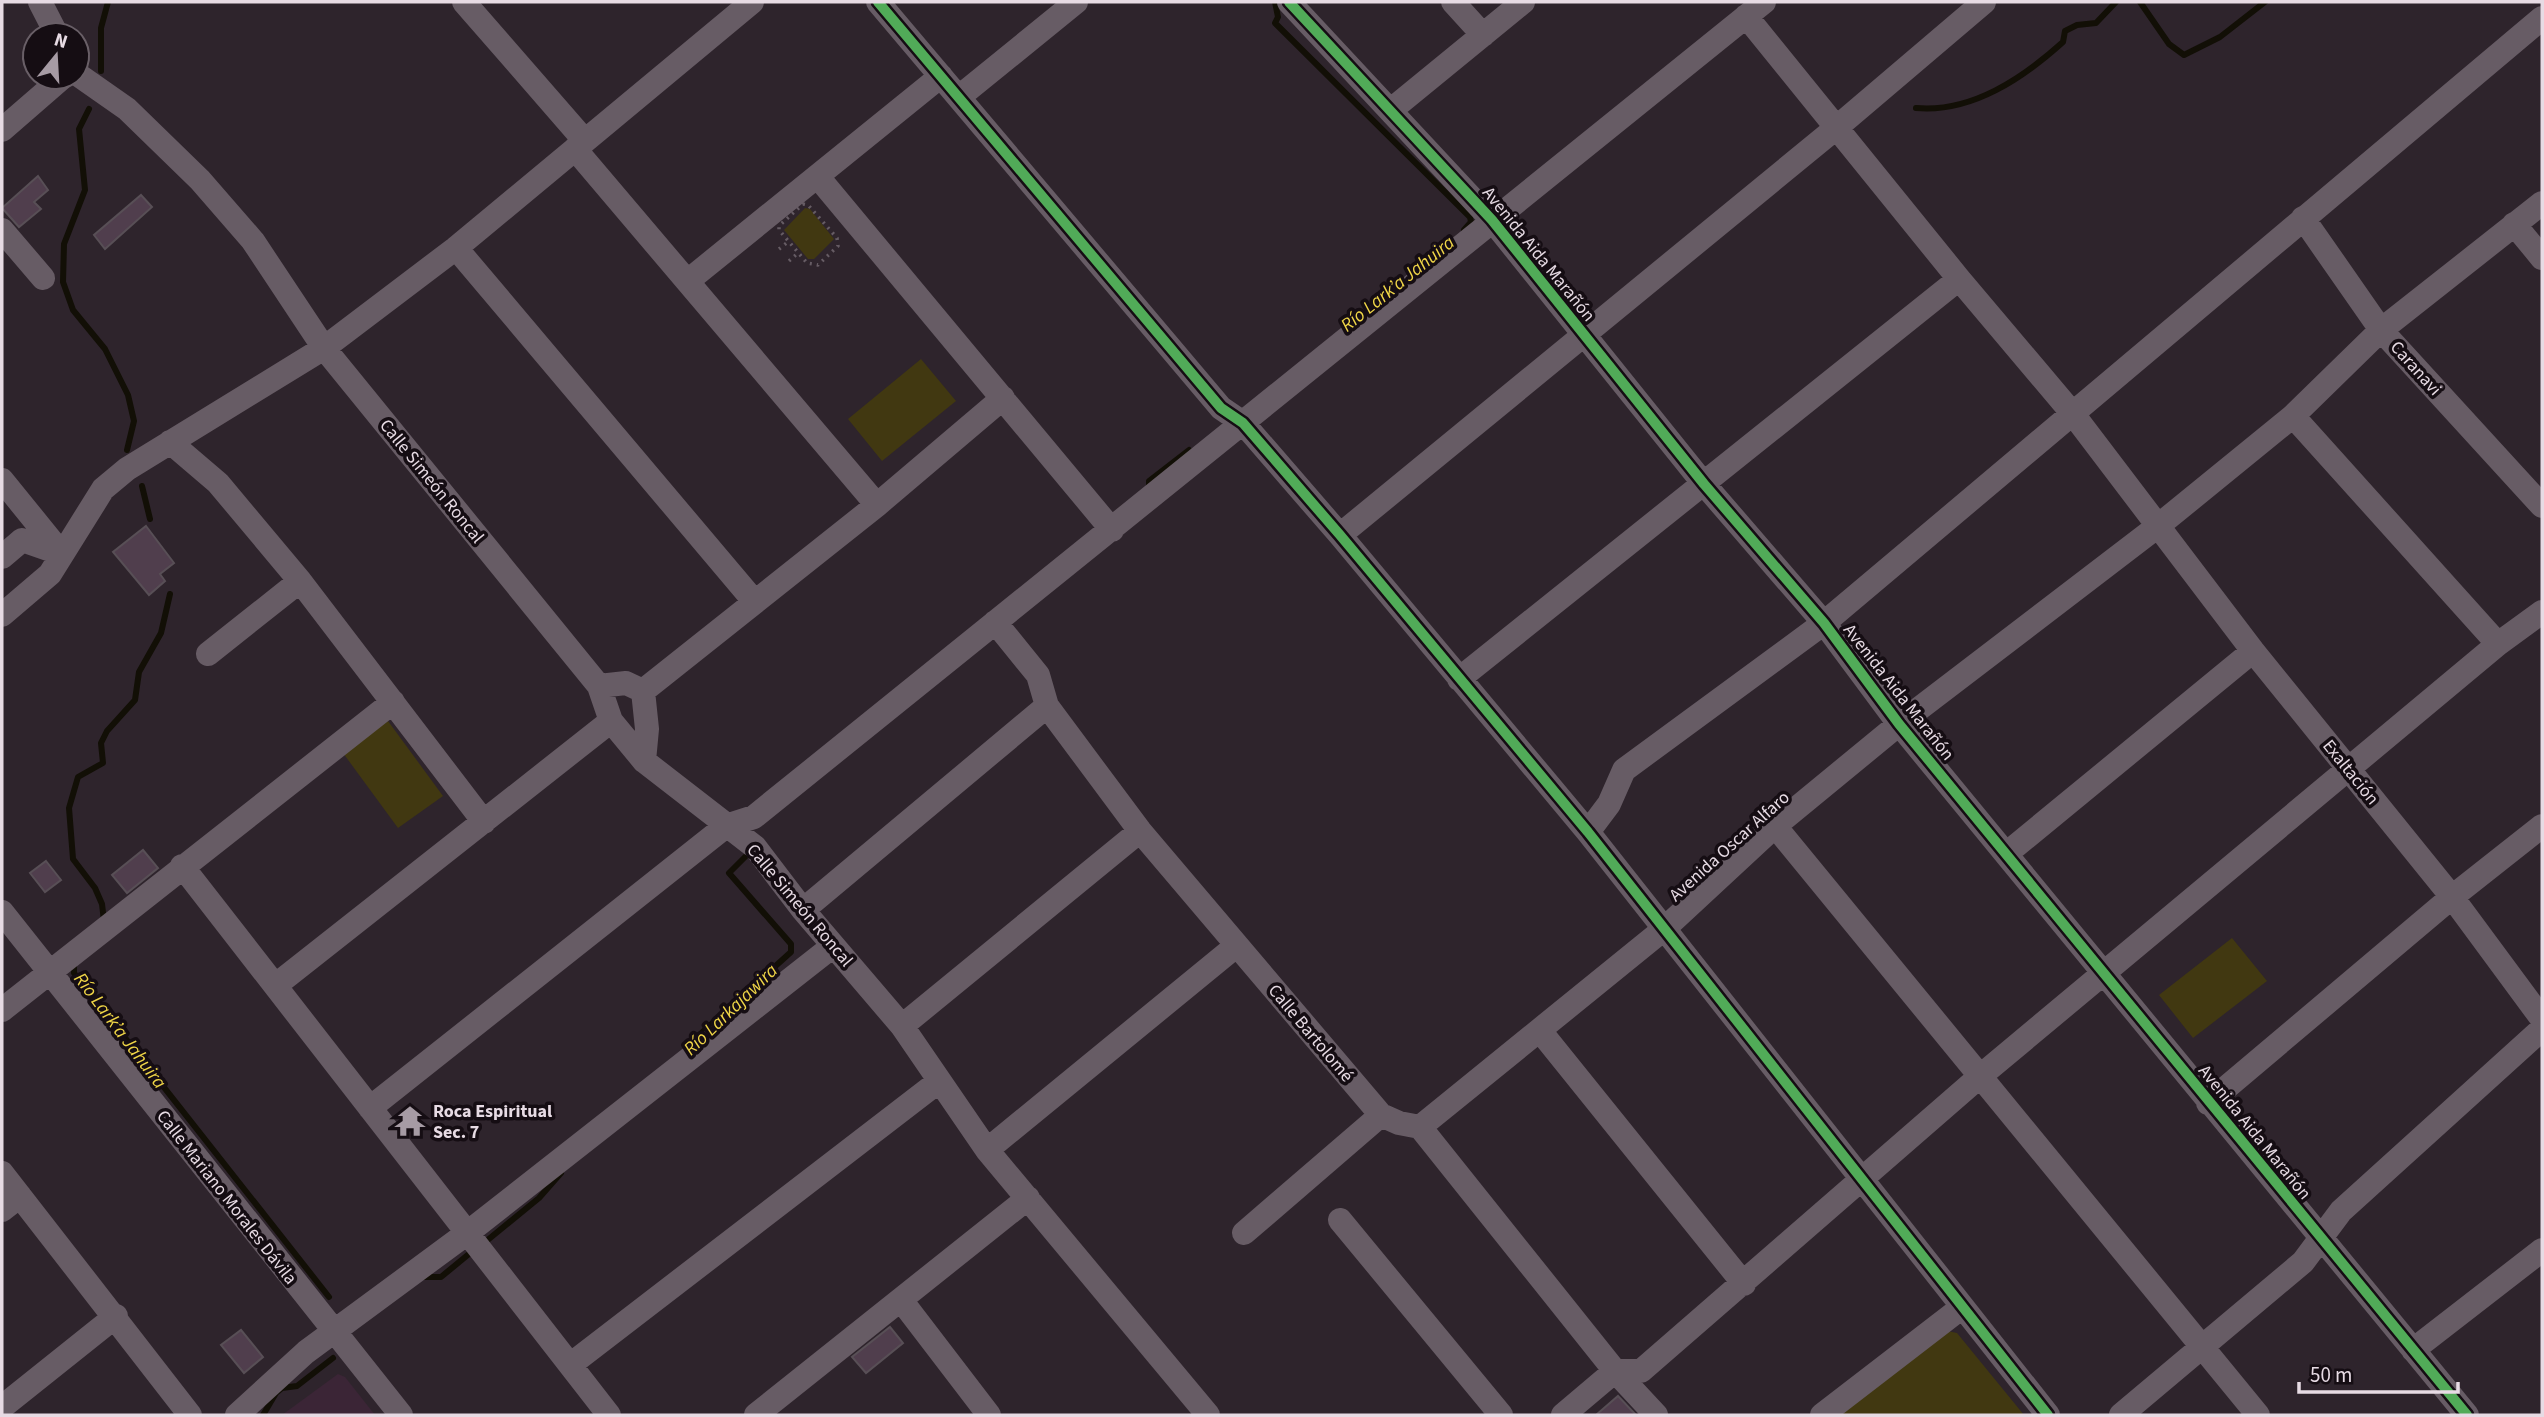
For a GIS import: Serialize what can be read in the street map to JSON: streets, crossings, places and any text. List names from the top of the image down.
{
  "streets": {
    "street": [
      "Avenida Aida Marañón",
      "Caranavi",
      "Calle Simeón Roncal",
      "Exaltación",
      "Avenida Oscar Alfaro",
      "Calle Bartolomé",
      "Calle Mariano Morales Dávila"
    ]
  },
  "crossings": [
    ["Avenida Aida Marañón", "Avenida Oscar Alfaro"],
    ["Caranavi", "Avenida Oscar Alfaro"],
    ["Exaltación", "Avenida Oscar Alfaro"]
  ],
  "water": ["Río Lark’a Jahuira", "Río Larkajawira"],
  "places": {
    "temple": ["Roca Espiritual Sec. 7"]
  },
  "scale_bar": "50 m",
  "north": "top"
}
